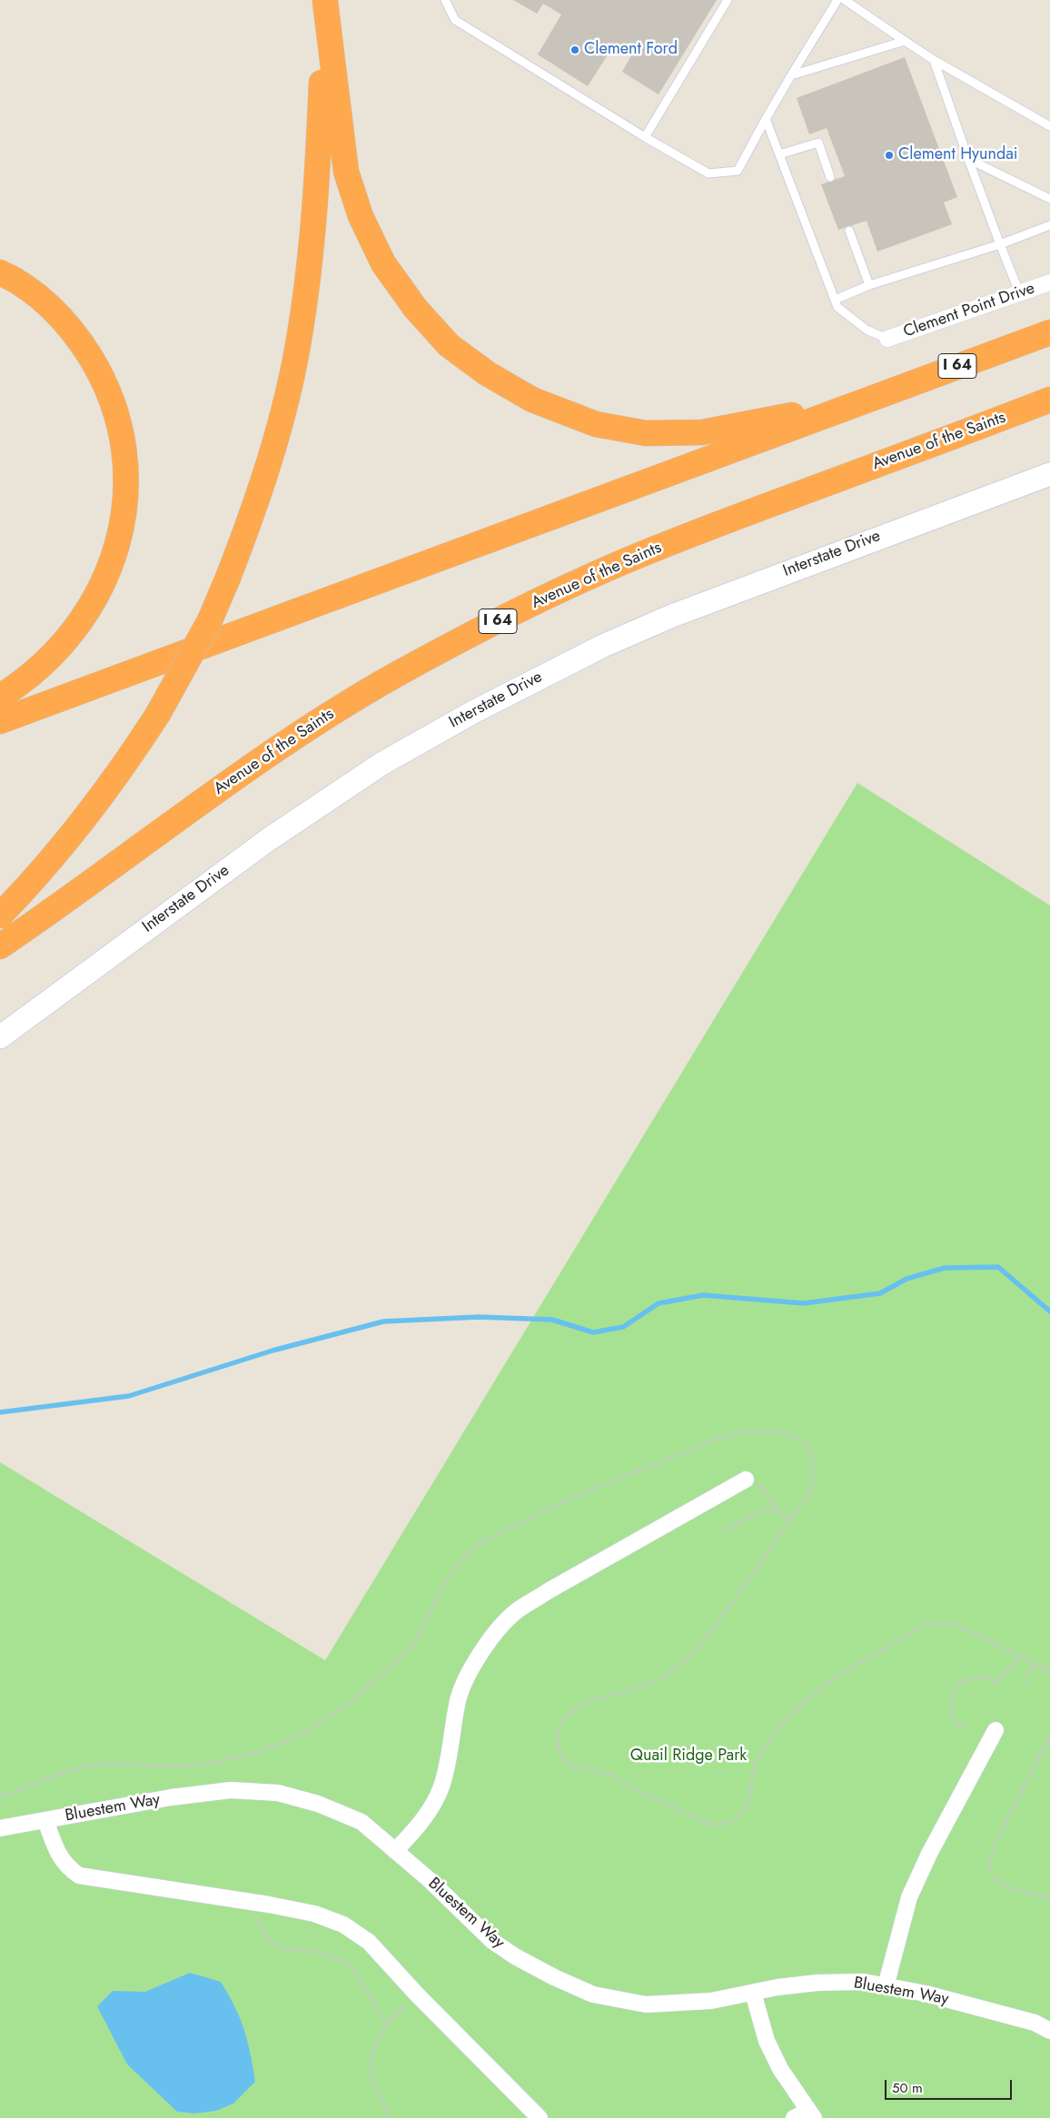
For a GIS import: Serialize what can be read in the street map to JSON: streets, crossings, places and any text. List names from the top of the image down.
{
  "streets": {
    "highway": ["I 64", "Avenue of the Saints"],
    "main road": ["Interstate Drive"],
    "street": ["Clement Point Drive", "Bluestem Way"]
  },
  "parks": ["Quail Ridge Park"],
  "places": ["Clement Ford", "Clement Hyundai"],
  "scale_bar": "50 m"
}
